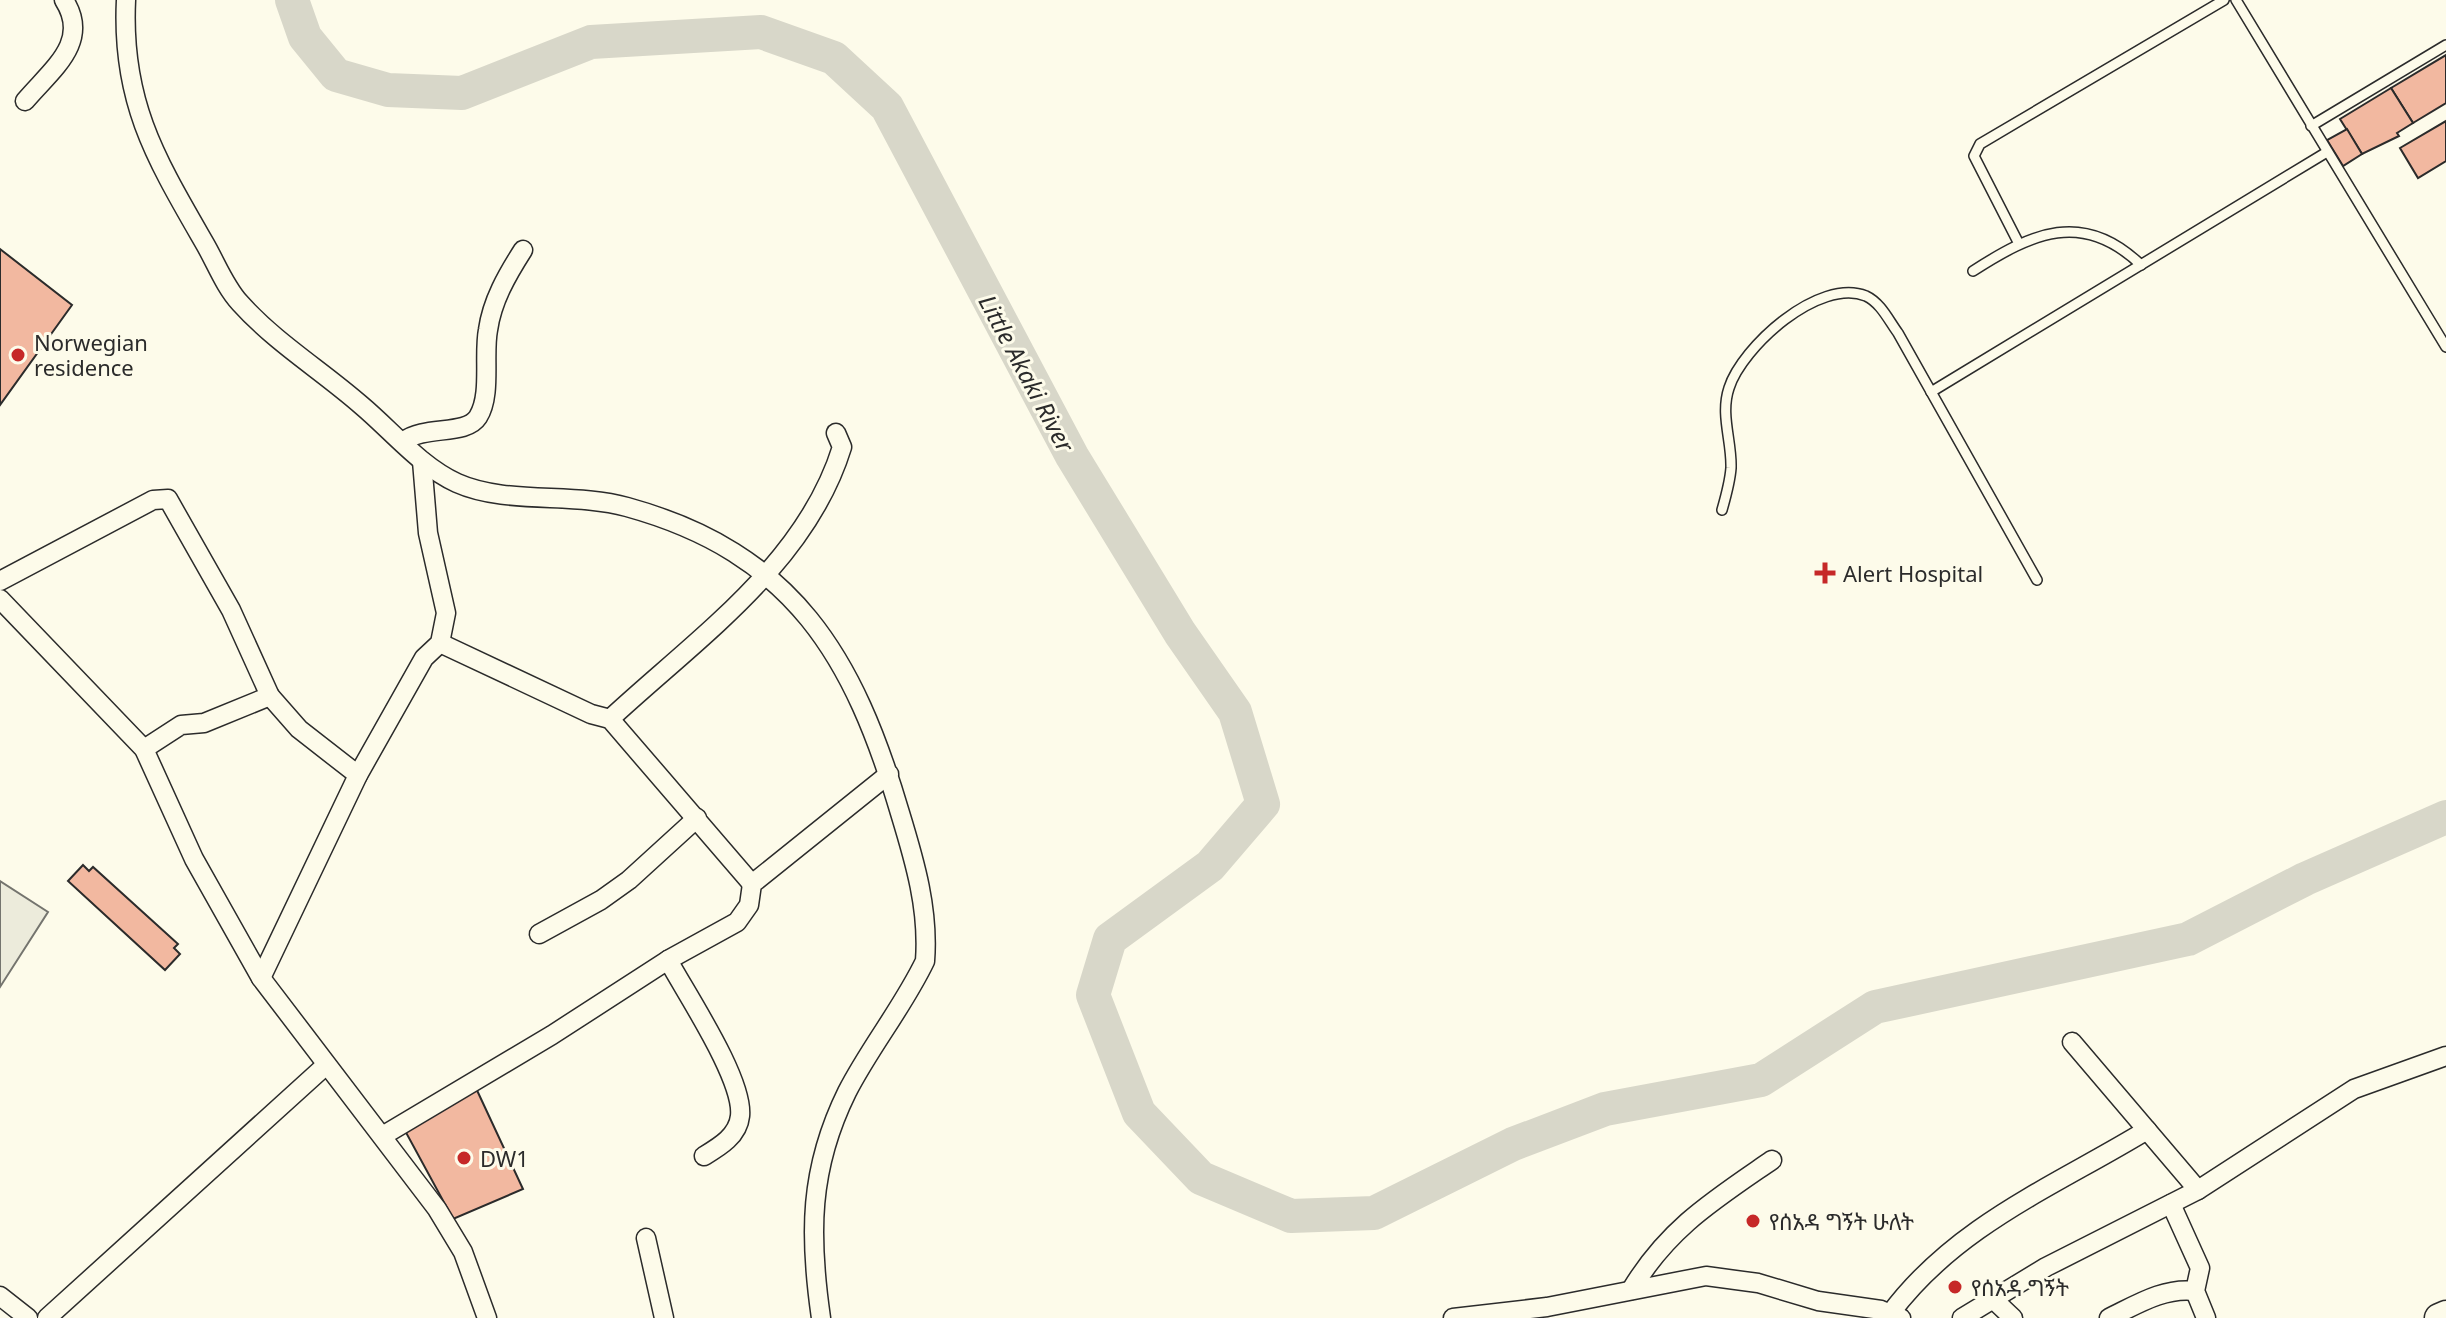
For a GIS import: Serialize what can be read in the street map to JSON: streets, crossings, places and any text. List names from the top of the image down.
{
  "water": ["Little Akaki River"],
  "places": {
    "other": [
      "Norwegian residence",
      "DW1",
      "የሰአዳ ግኝት ሁለት",
      "የሰአዳ ግኝት"
    ],
    "health": ["Alert Hospital"]
  }
}
